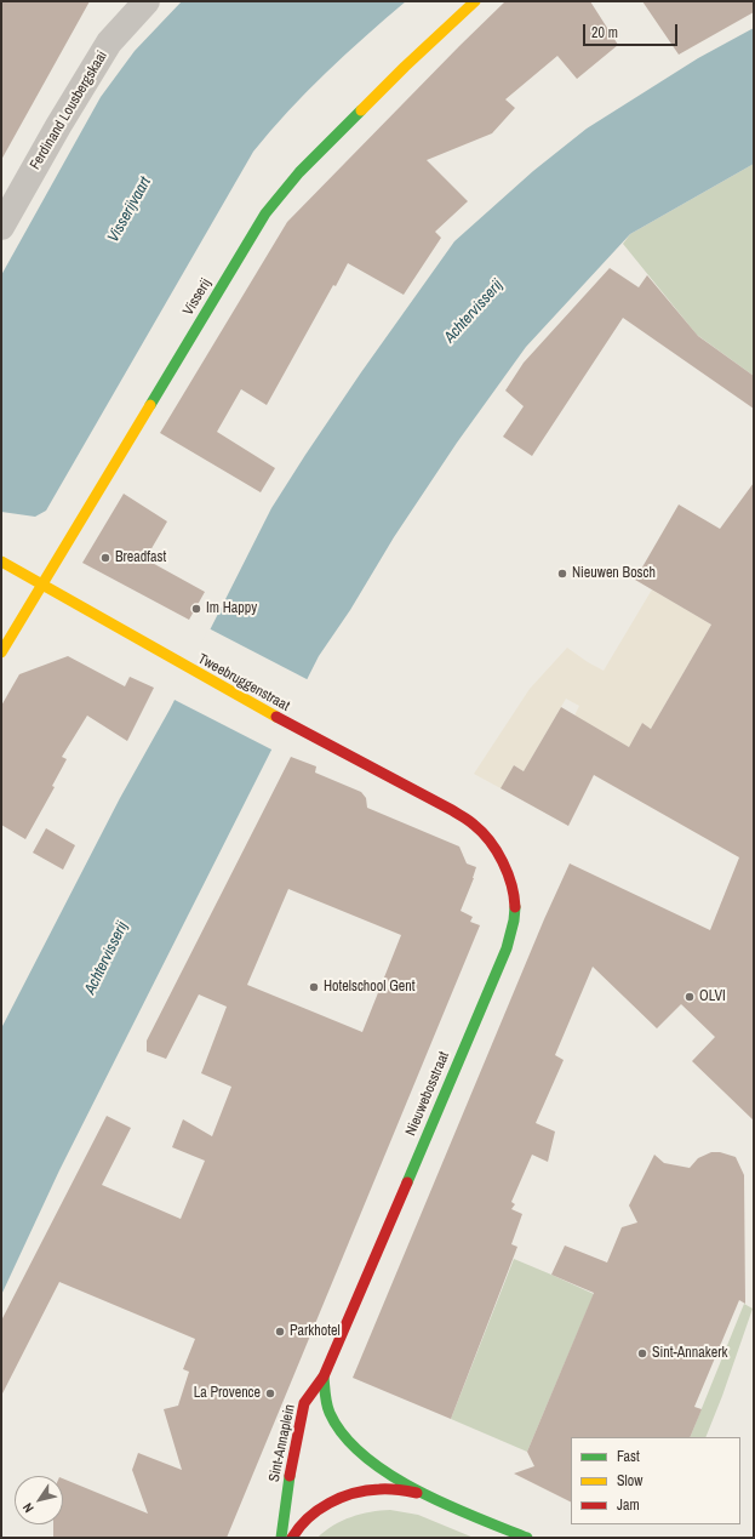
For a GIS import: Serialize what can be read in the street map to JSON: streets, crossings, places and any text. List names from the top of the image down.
{
  "streets": {
    "street": [
      "Ferdinand Lousbergskaai",
      "Visserij",
      "Tweebruggenstraat",
      "Nieuwebosstraat",
      "Sint-Annaplein"
    ]
  },
  "crossings": [
    ["Visserij", "Tweebruggenstraat"],
    ["Tweebruggenstraat", "Nieuwebosstraat"],
    ["Nieuwebosstraat", "Sint-Annaplein"]
  ],
  "water": ["Visserijvaart", "Achtervisserij"],
  "places": [
    "Breadfast",
    "Nieuwen Bosch",
    "Im Happy",
    "Hotelschool Gent",
    "OLVI",
    "Parkhotel",
    "Sint-Annakerk",
    "La Provence"
  ],
  "legend": ["Fast", "Slow", "Jam"],
  "scale_bar": "20 m",
  "north": "bottom left"
}
